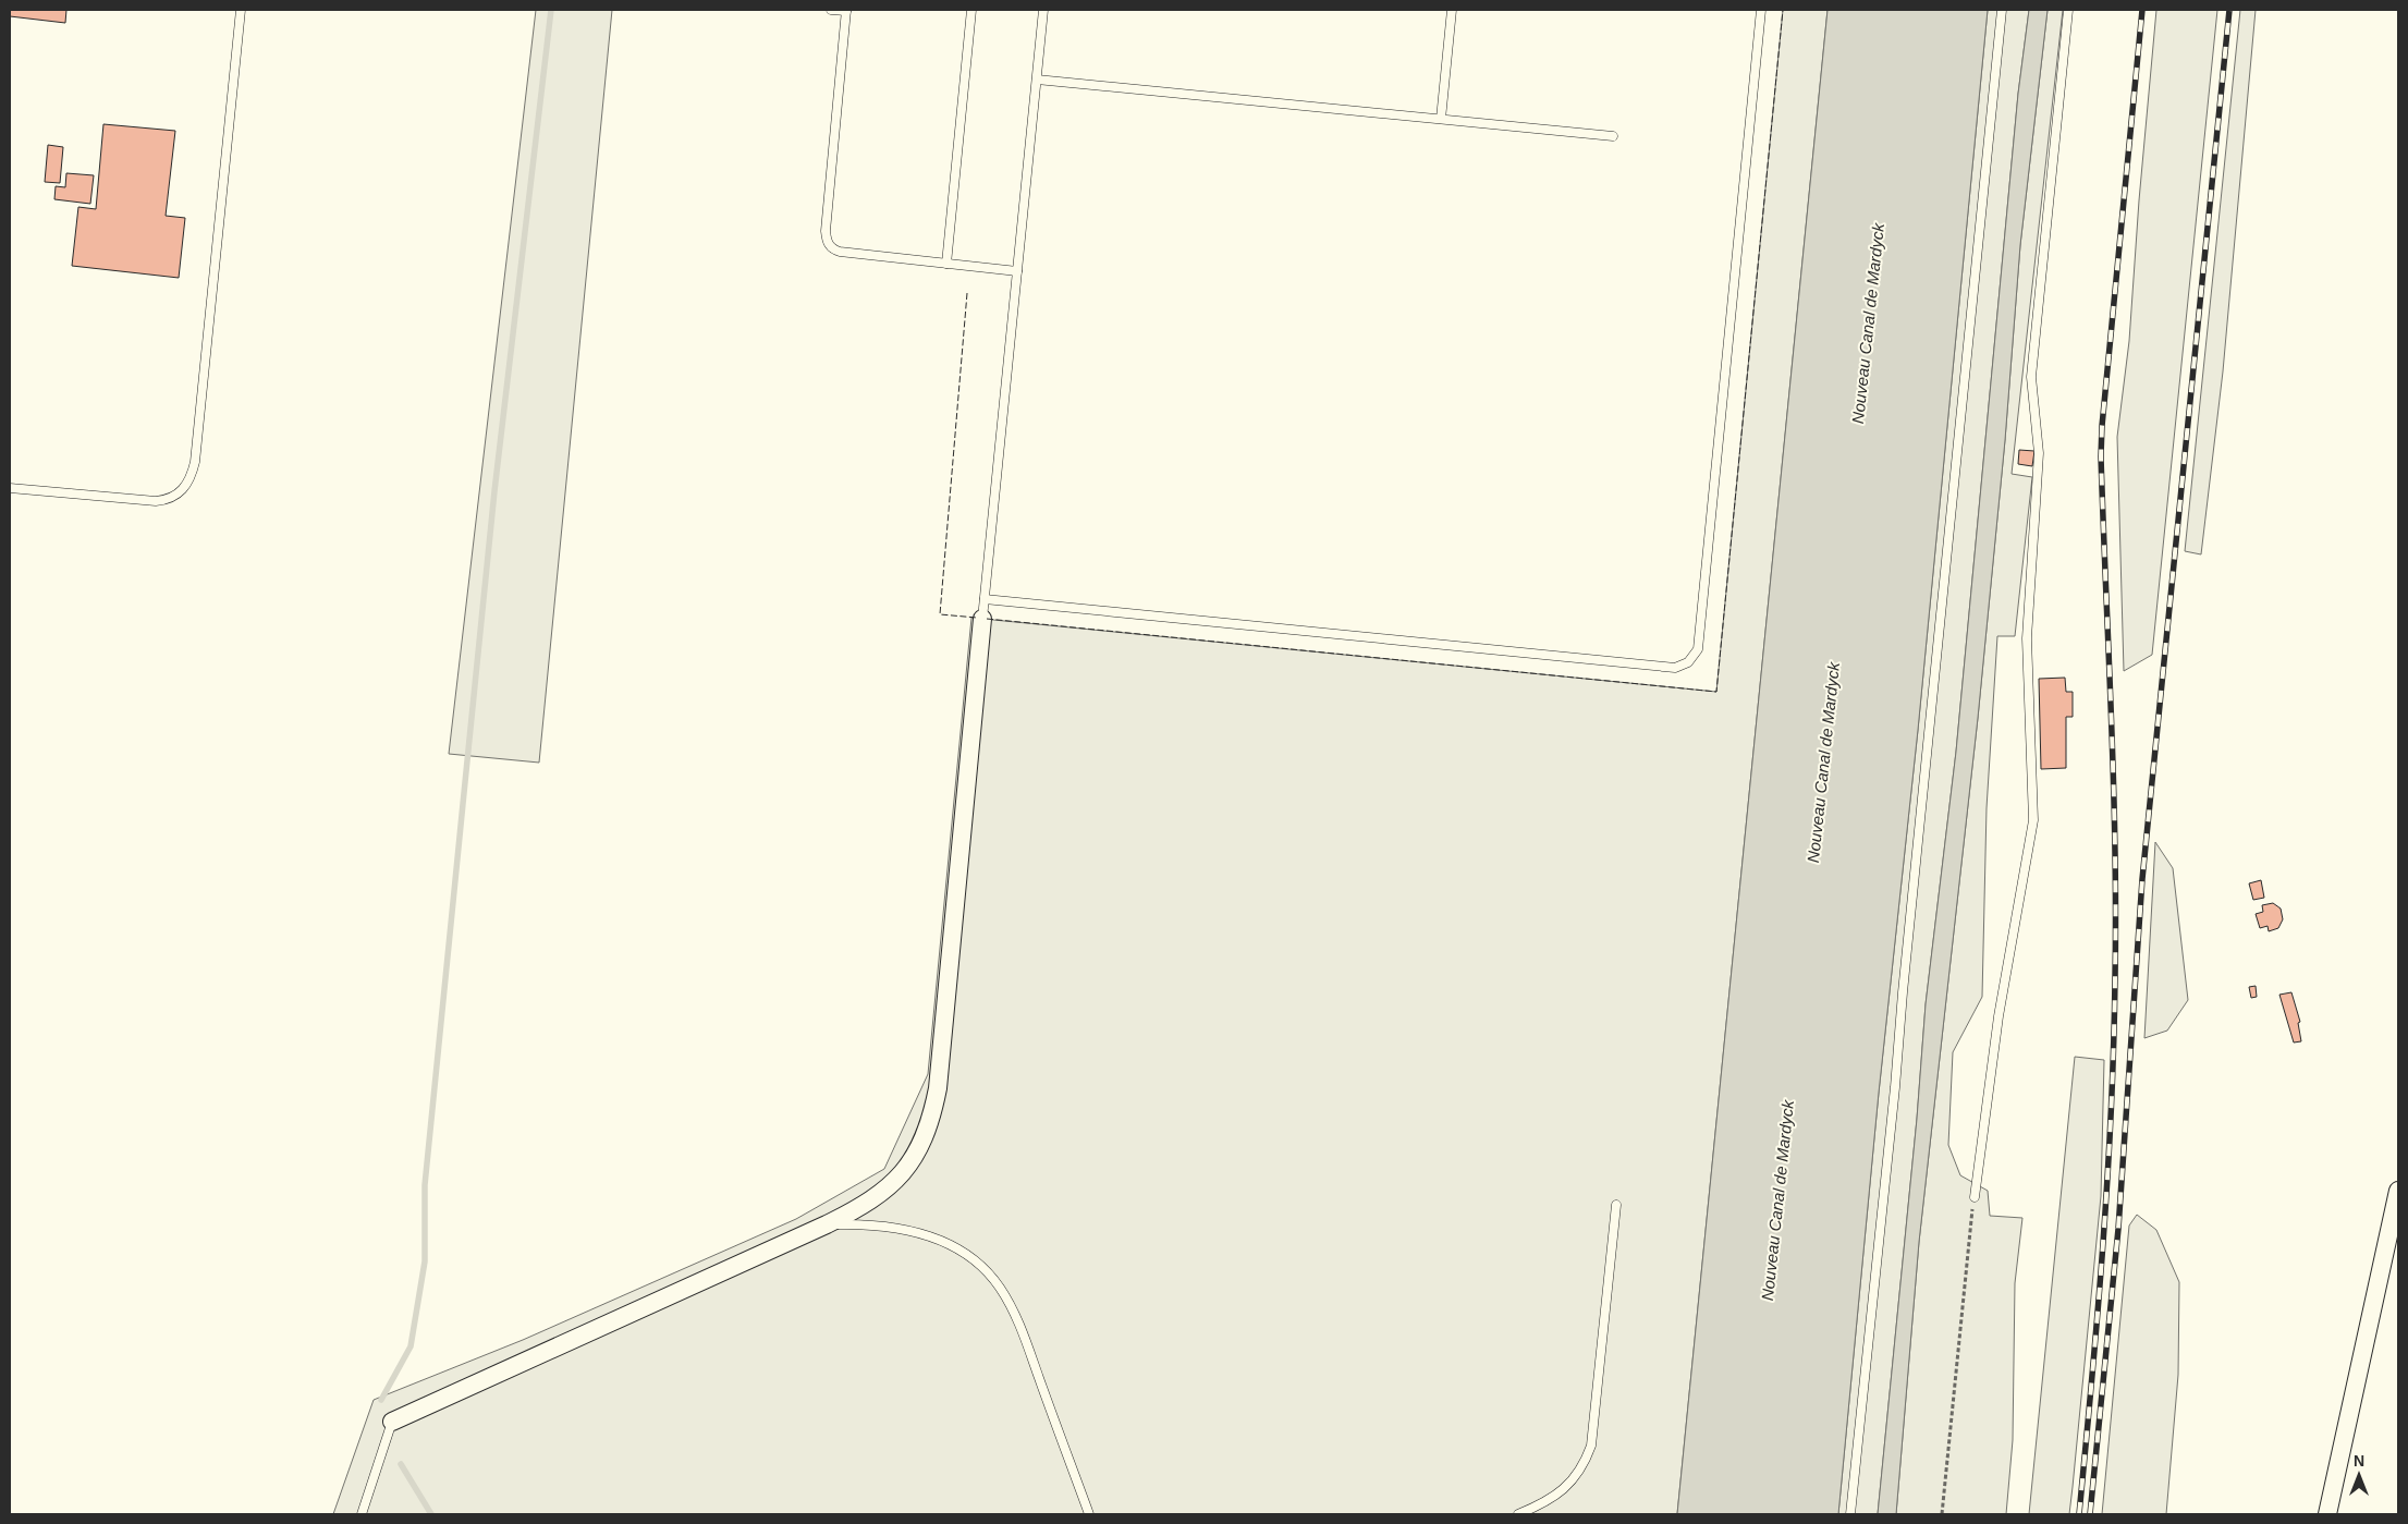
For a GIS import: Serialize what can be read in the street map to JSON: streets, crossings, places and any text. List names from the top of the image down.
{
  "water": ["Nouveau Canal de Mardyck"],
  "north": "top"
}
